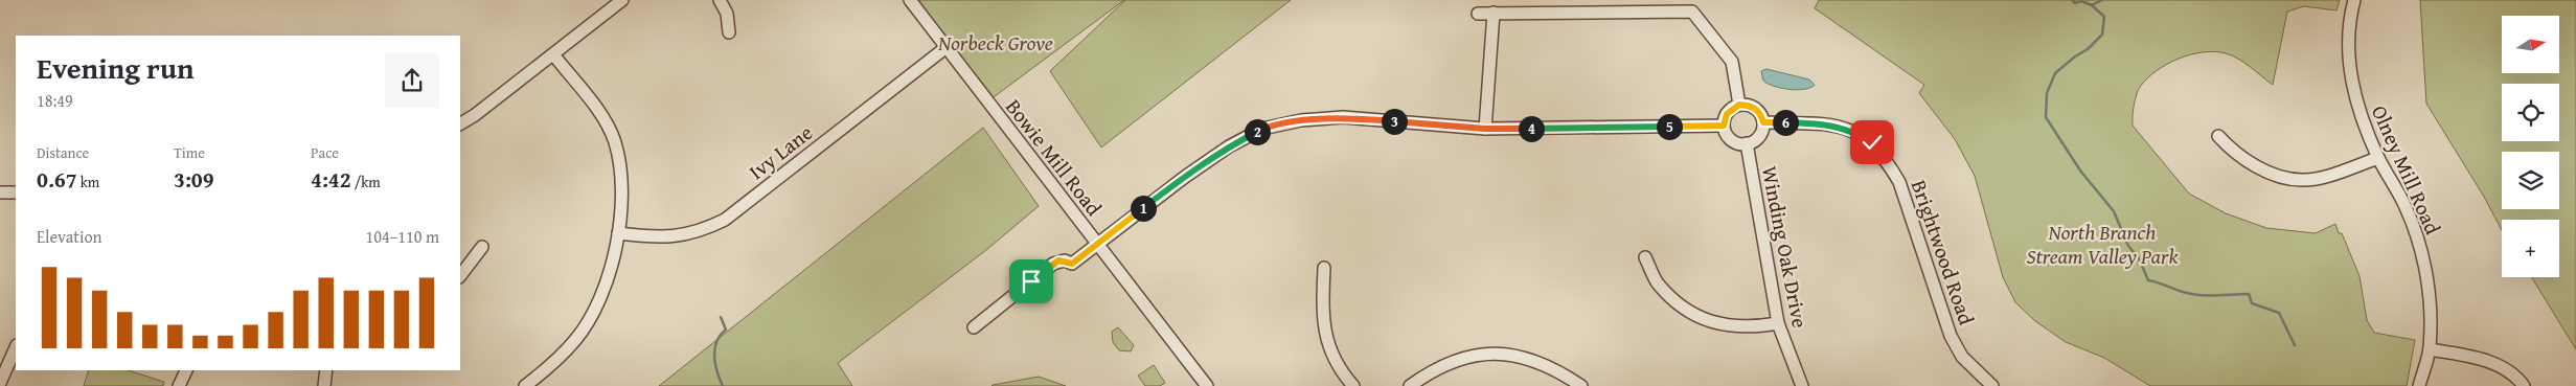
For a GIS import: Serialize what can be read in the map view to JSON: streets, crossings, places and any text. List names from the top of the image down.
{
  "streets": {
    "street": [
      "Ivy Lane",
      "Bowie Mill Road",
      "Olney Mill Road",
      "Winding Oak Drive",
      "Brightwood Road"
    ]
  },
  "crossings": [
    ["Ivy Lane", "Bowie Mill Road"],
    ["Winding Oak Drive", "Brightwood Road"]
  ],
  "parks": ["Norbeck Grove", "North Branch Stream Valley Park"],
  "north": "right",
  "page": {
    "map_buttons": "+",
    "heading": ["Evening run", "18:49"],
    "pins": [
      "3",
      "6",
      "5",
      "4",
      "2",
      "1"
    ],
    "stats": [
      ["Distance", "0.67 km"],
      ["Time", "3:09"],
      ["Pace", "4:42 /km"]
    ],
    "chart": ["Elevation", "104–110 m"]
  }
}
